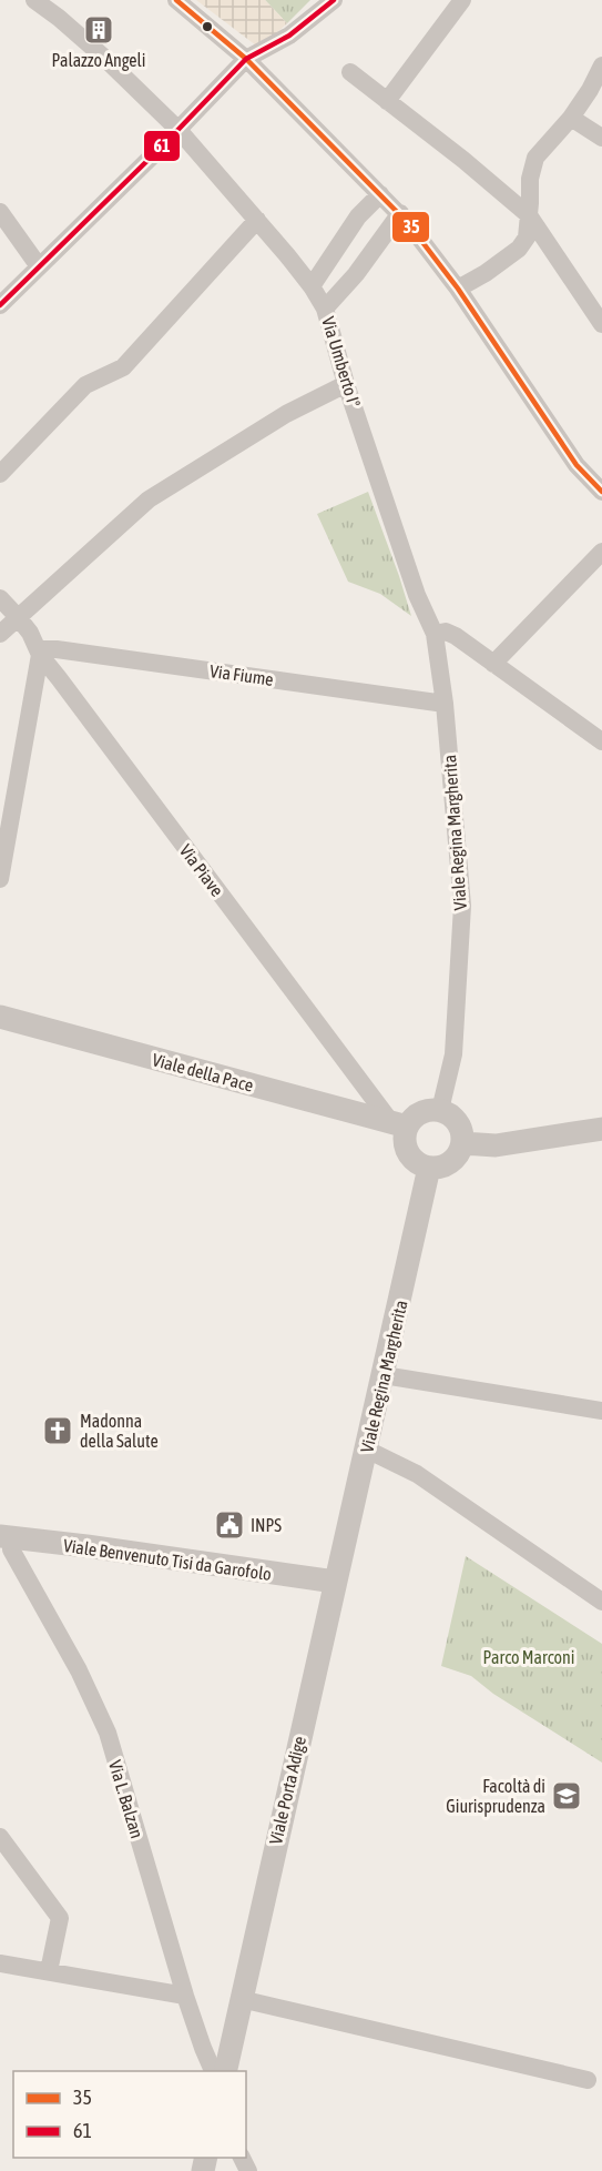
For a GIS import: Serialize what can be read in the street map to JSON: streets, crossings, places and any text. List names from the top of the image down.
{
  "streets": {
    "street": [
      "Via Umberto I°",
      "Via Fiume",
      "Viale Regina Margherita",
      "Via Piave",
      "Viale della Pace",
      "Viale Benvenuto Tisi da Garofolo",
      "Viale Porta Adige",
      "Via L. Balzan"
    ]
  },
  "crossings": [
    ["Via Umberto I°", "Viale Regina Margherita"],
    ["Via Fiume", "Viale Regina Margherita"],
    ["Via Fiume", "Via Piave"],
    ["Viale Regina Margherita", "Via Piave"],
    ["Viale Regina Margherita", "Viale della Pace"],
    ["Viale Regina Margherita", "Viale Porta Adige"],
    ["Via Piave", "Viale della Pace"],
    ["Viale Benvenuto Tisi da Garofolo", "Viale Porta Adige"],
    ["Viale Benvenuto Tisi da Garofolo", "Via L. Balzan"]
  ],
  "parks": ["Parco Marconi"],
  "places": {
    "building": ["Palazzo Angeli"],
    "church": ["Madonna della Salute"],
    "public building": ["INPS"],
    "school or university": ["Facoltà di Giurisprudenza"]
  },
  "lines": ["transit line 35", "transit line 61"],
  "legend": ["35", "61"]
}
